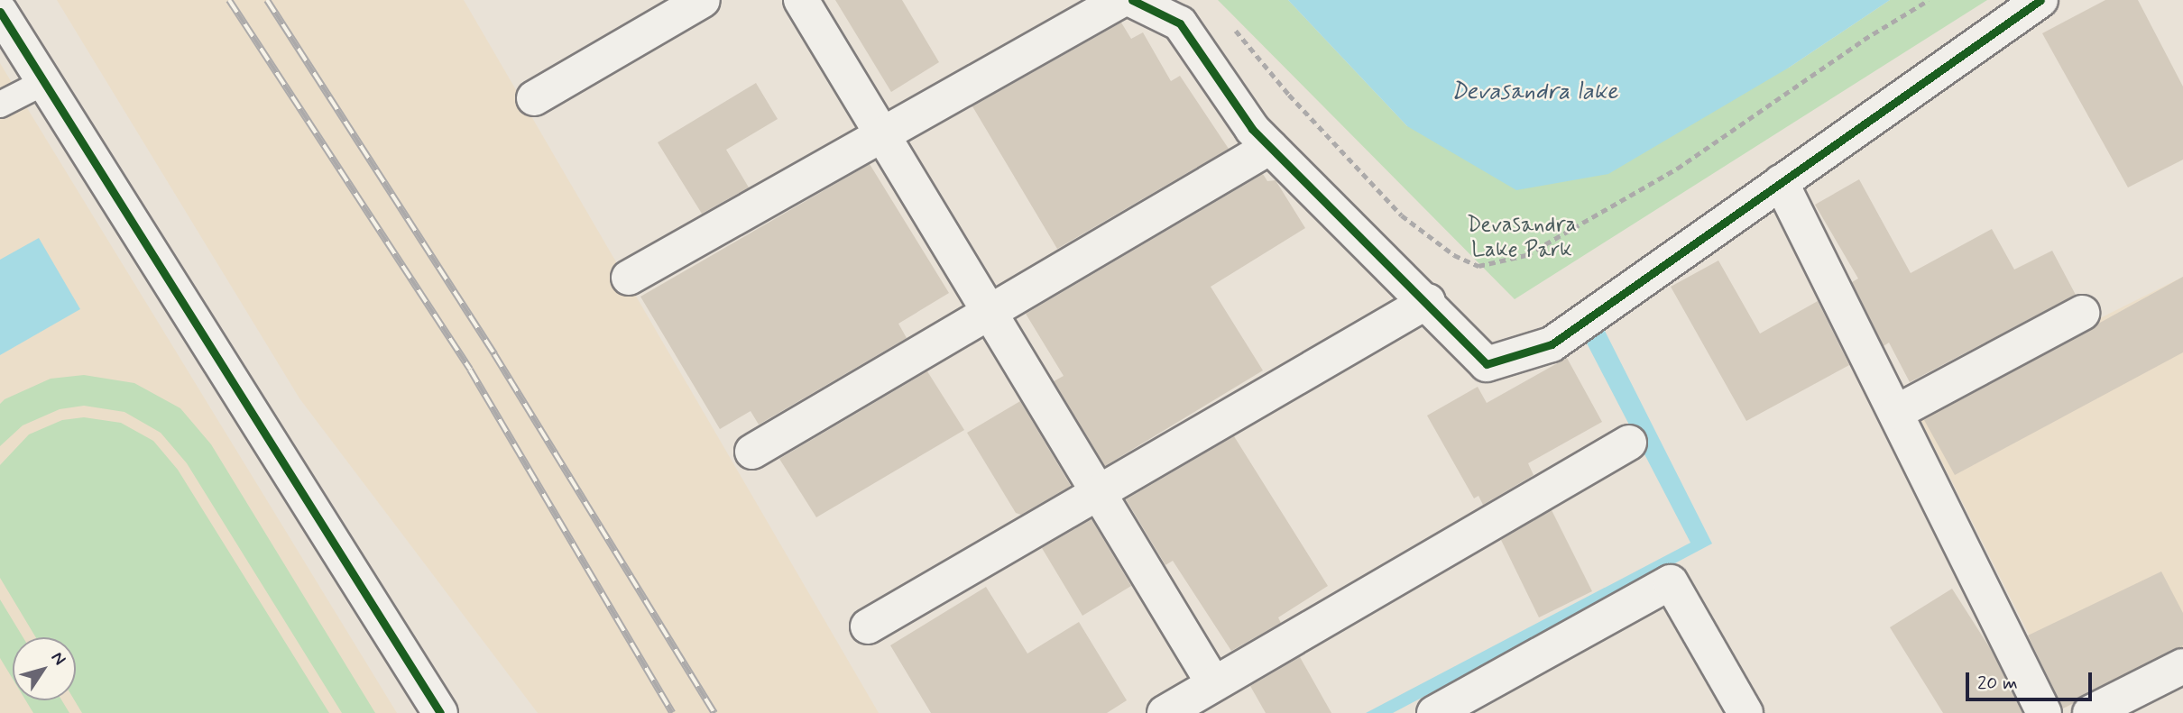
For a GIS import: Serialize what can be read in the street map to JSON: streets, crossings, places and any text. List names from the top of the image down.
{
  "water": ["Devasandra lake"],
  "parks": ["Devasandra Lake Park"],
  "scale_bar": "20 m",
  "north": "top right"
}
